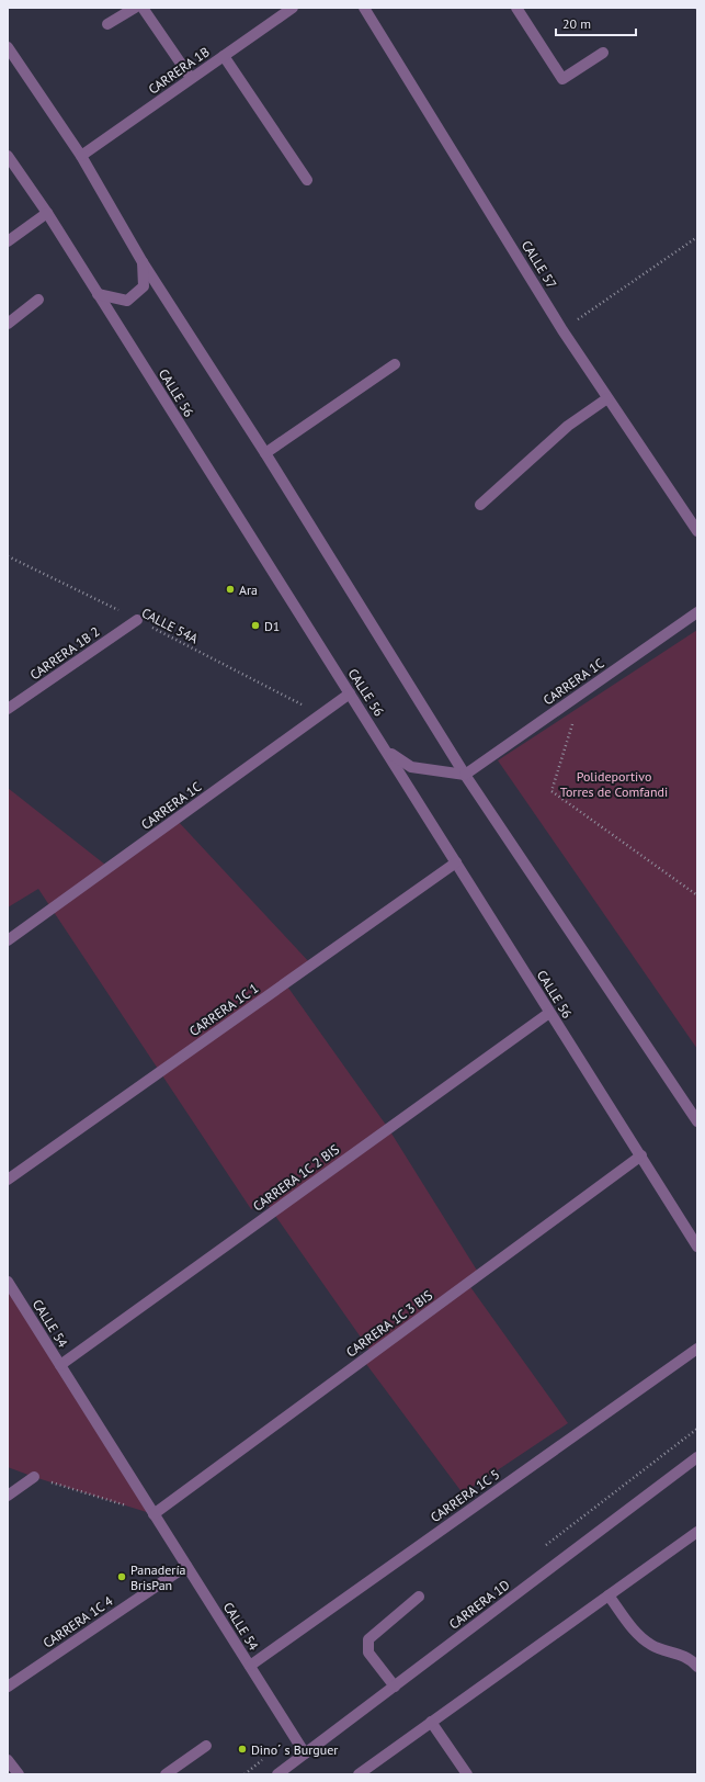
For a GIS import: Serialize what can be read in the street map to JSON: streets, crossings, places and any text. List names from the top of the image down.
{
  "streets": {
    "street": [
      "CARRERA 1B",
      "CALLE 57",
      "CALLE 56",
      "CARRERA 1B 2",
      "CARRERA 1C",
      "CARRERA 1C 1",
      "CARRERA 1C 2 BIS",
      "CALLE 54",
      "CARRERA 1C 3 BIS",
      "CARRERA 1C 5",
      "CARRERA 1D",
      "CARRERA 1C 4"
    ],
    "path": ["CALLE 54A"]
  },
  "crossings": [
    ["CALLE 56", "CARRERA 1C"],
    ["CALLE 56", "CARRERA 1C 1"],
    ["CALLE 56", "CARRERA 1C 2 BIS"],
    ["CALLE 56", "CARRERA 1C 3 BIS"],
    ["CALLE 54A", "CARRERA 1B 2"],
    ["CALLE 54A", "CARRERA 1C"],
    ["CARRERA 1C 2 BIS", "CALLE 54"],
    ["CALLE 54", "CARRERA 1C 3 BIS"],
    ["CALLE 54", "CARRERA 1C 5"],
    ["CALLE 54", "CARRERA 1D"],
    ["CALLE 54", "CARRERA 1C 4"]
  ],
  "parks": ["Polideportivo Torres de Comfandi"],
  "places": [
    "Ara",
    "D1",
    "Panadería BrisPan",
    "Dino´ s Burguer"
  ],
  "scale_bar": "20 m"
}
